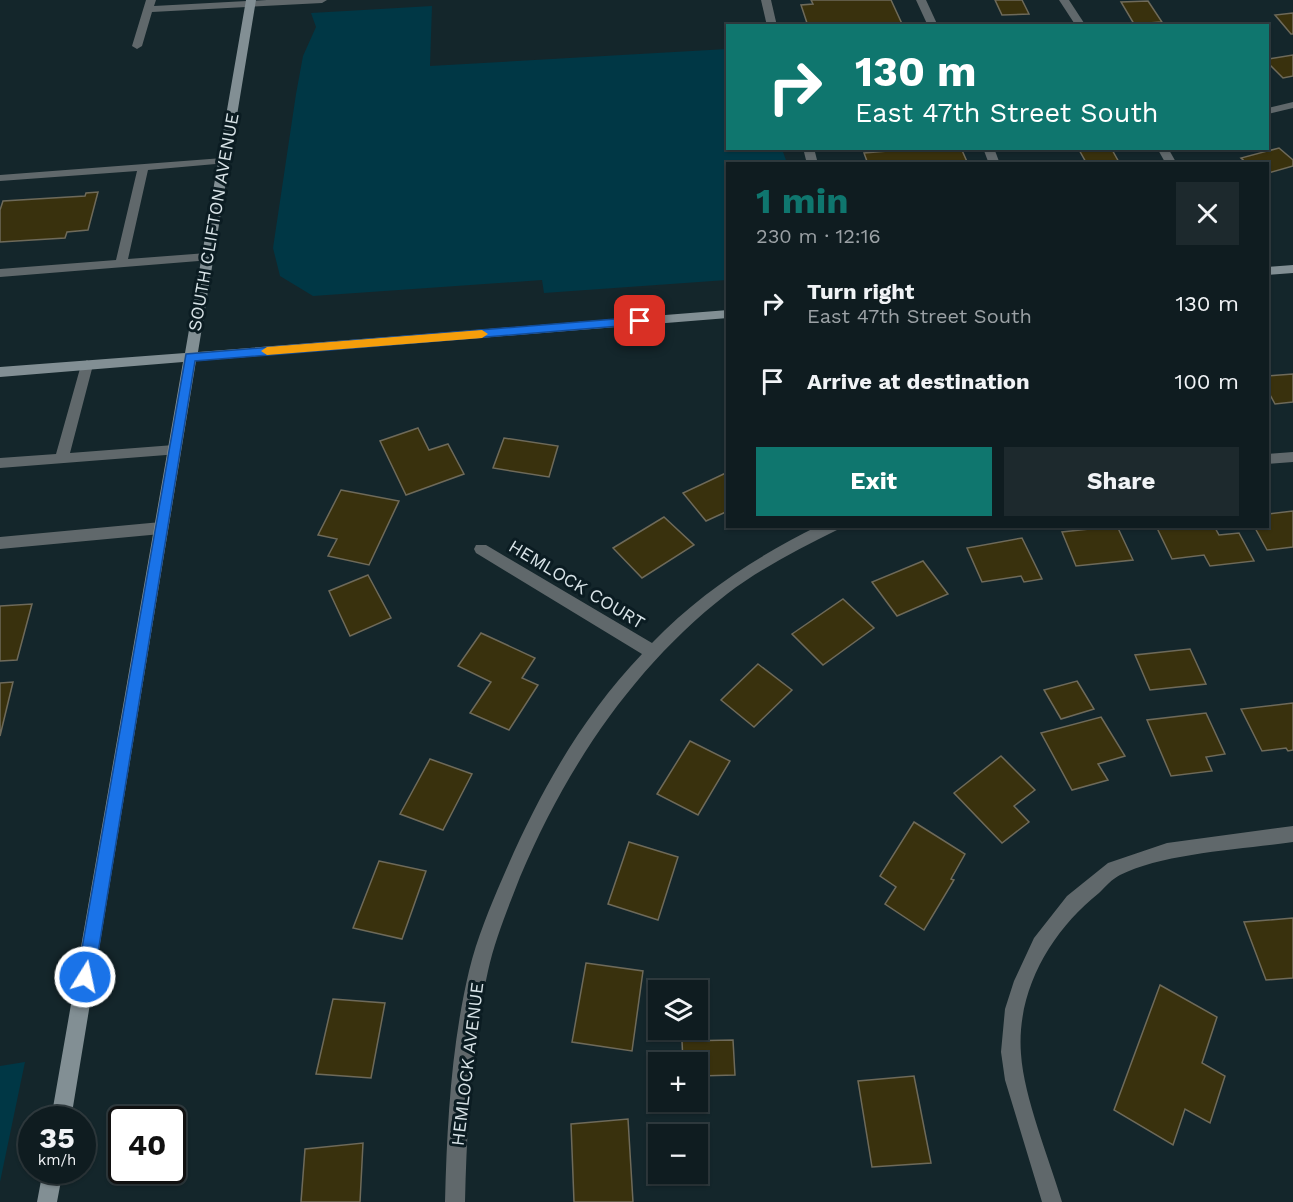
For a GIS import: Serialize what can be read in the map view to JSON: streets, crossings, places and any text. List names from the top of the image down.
{
  "streets": {
    "street": ["SOUTH CLIFTON AVENUE", "HEMLOCK COURT", "HEMLOCK AVENUE"]
  },
  "crossings": [
    ["HEMLOCK COURT", "HEMLOCK AVENUE"]
  ],
  "page": {
    "turn": ["130 m", "East 47th Street South"],
    "heading": ["1 min", "230 m · 12:16"],
    "list": [
      {
        "name": "Turn right",
        "note": "East 47th Street South",
        "value": "130 m"
      },
      {
        "name": "Arrive at destination",
        "value": "100 m"
      }
    ],
    "buttons": ["Exit", "Share"],
    "map_buttons": ["+", "−"],
    "speed": "35 km/h",
    "limit": "40"
  }
}
